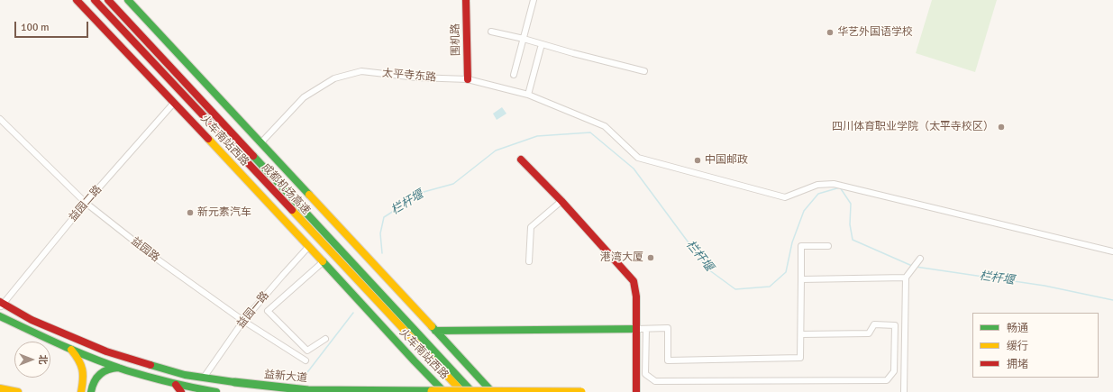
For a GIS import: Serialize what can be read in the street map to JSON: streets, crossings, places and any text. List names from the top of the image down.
{
  "streets": {
    "main road": [
      "围机路",
      "火车南站西路",
      "成都机场高速",
      "益新大道"
    ],
    "street": [
      "太平寺东路",
      "益园二路",
      "益园路",
      "益园一路"
    ]
  },
  "crossings": [
    ["围机路", "太平寺东路"],
    ["火车南站西路", "益园二路"],
    ["火车南站西路", "益园一路"],
    ["益园二路", "益园路"],
    ["益园二路", "益新大道"],
    ["益园路", "益园一路"],
    ["益园一路", "益新大道"]
  ],
  "water": ["栏杆堰"],
  "places": [
    "华艺外国语学校",
    "四川体育职业学院（太平寺校区）",
    "中国邮政",
    "新元素汽车",
    "港湾大厦"
  ],
  "legend": ["畅通", "缓行", "拥堵"],
  "scale_bar": "100 m",
  "north": "right"
}
